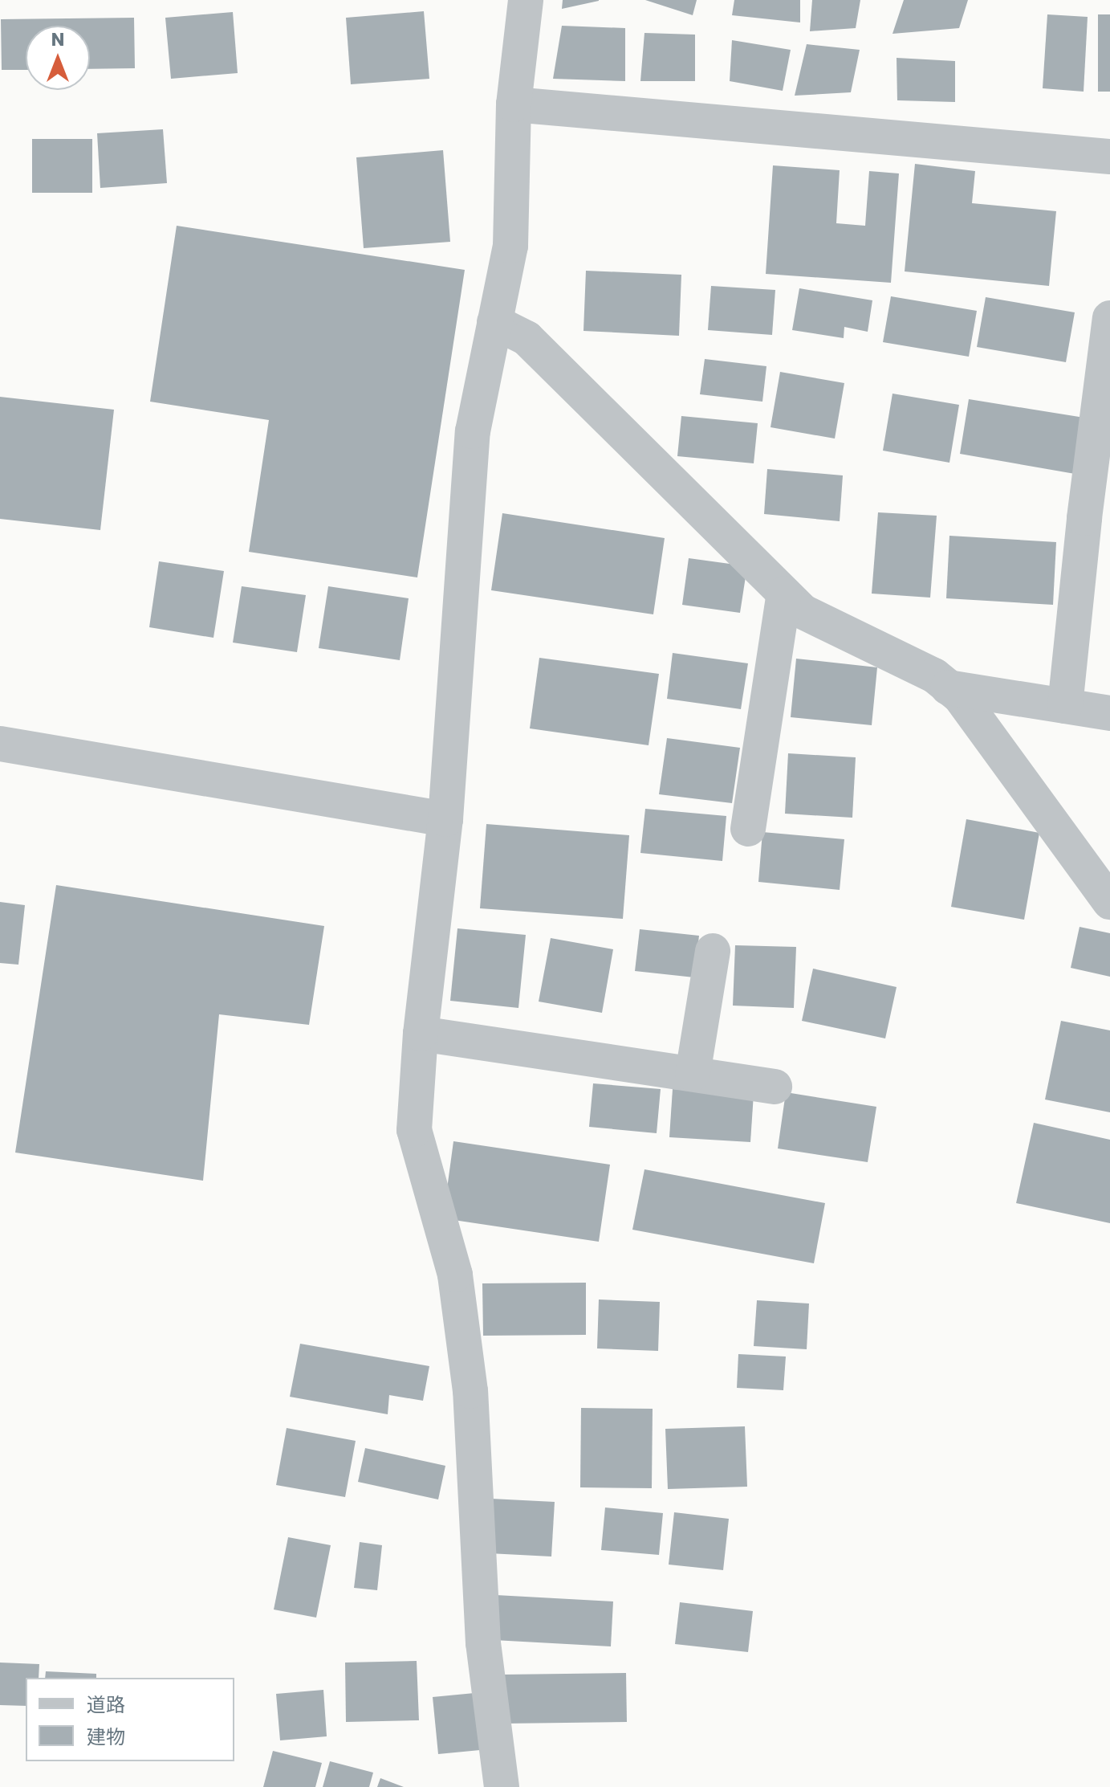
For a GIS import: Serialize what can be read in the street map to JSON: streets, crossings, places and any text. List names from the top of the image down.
{
  "legend": ["道路", "建物"],
  "north": "top"
}
